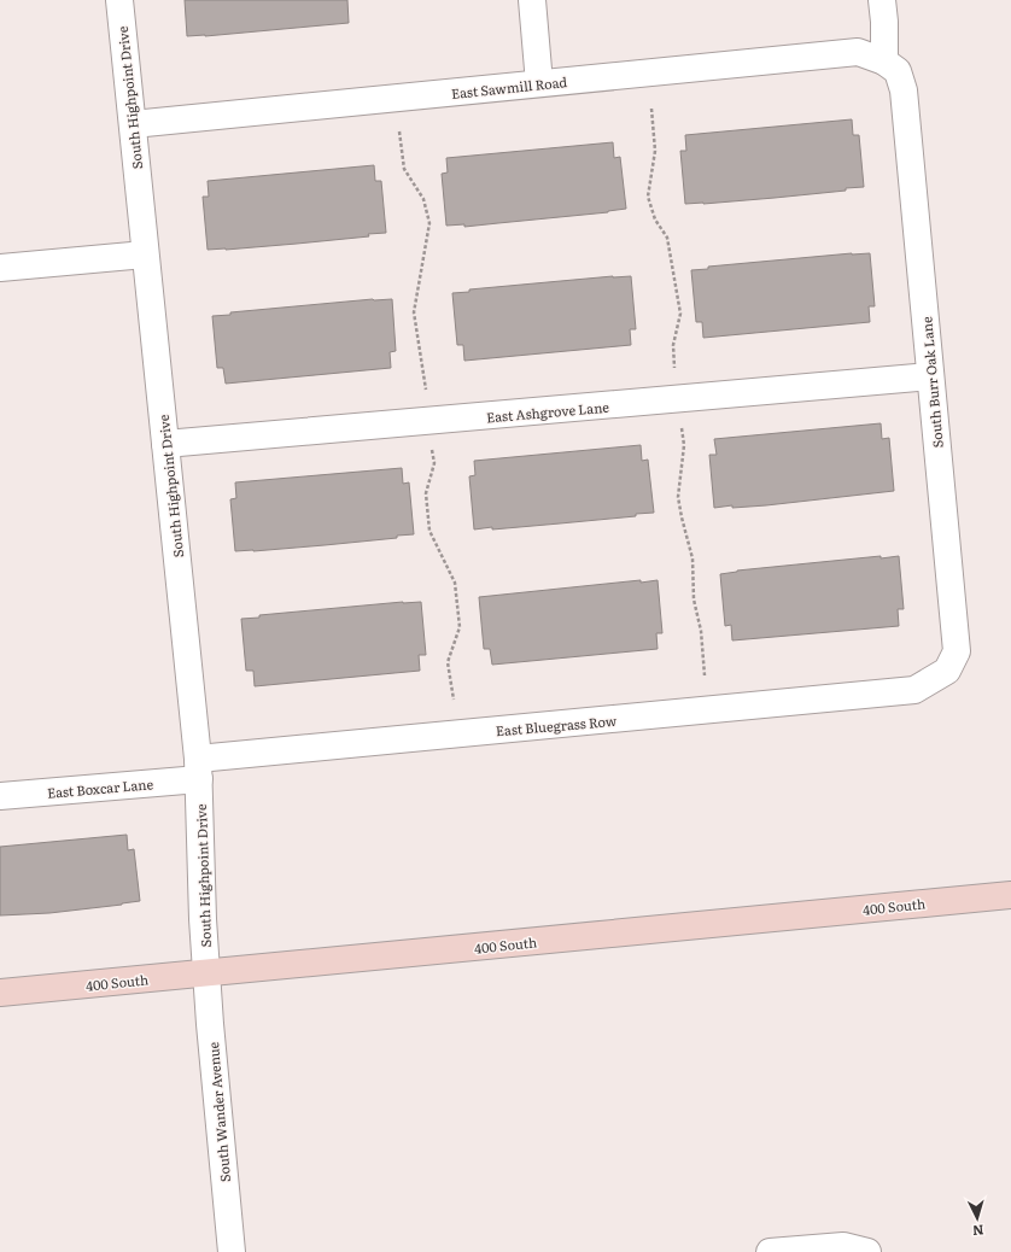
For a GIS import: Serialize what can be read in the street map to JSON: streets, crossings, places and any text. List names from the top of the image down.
{
  "streets": {
    "street": [
      "East Sawmill Road",
      "South Highpoint Drive",
      "South Burr Oak Lane",
      "East Ashgrove Lane",
      "East Bluegrass Row",
      "East Boxcar Lane",
      "400 South",
      "South Wander Avenue"
    ]
  },
  "crossings": [
    ["East Sawmill Road", "South Highpoint Drive"],
    ["East Sawmill Road", "South Burr Oak Lane"],
    ["South Highpoint Drive", "East Ashgrove Lane"],
    ["South Highpoint Drive", "East Bluegrass Row"],
    ["South Highpoint Drive", "East Boxcar Lane"],
    ["South Highpoint Drive", "400 South"],
    ["South Highpoint Drive", "South Wander Avenue"],
    ["South Burr Oak Lane", "East Ashgrove Lane"],
    ["South Burr Oak Lane", "East Bluegrass Row"],
    ["East Bluegrass Row", "East Boxcar Lane"],
    ["400 South", "South Wander Avenue"]
  ],
  "north": "bottom"
}
